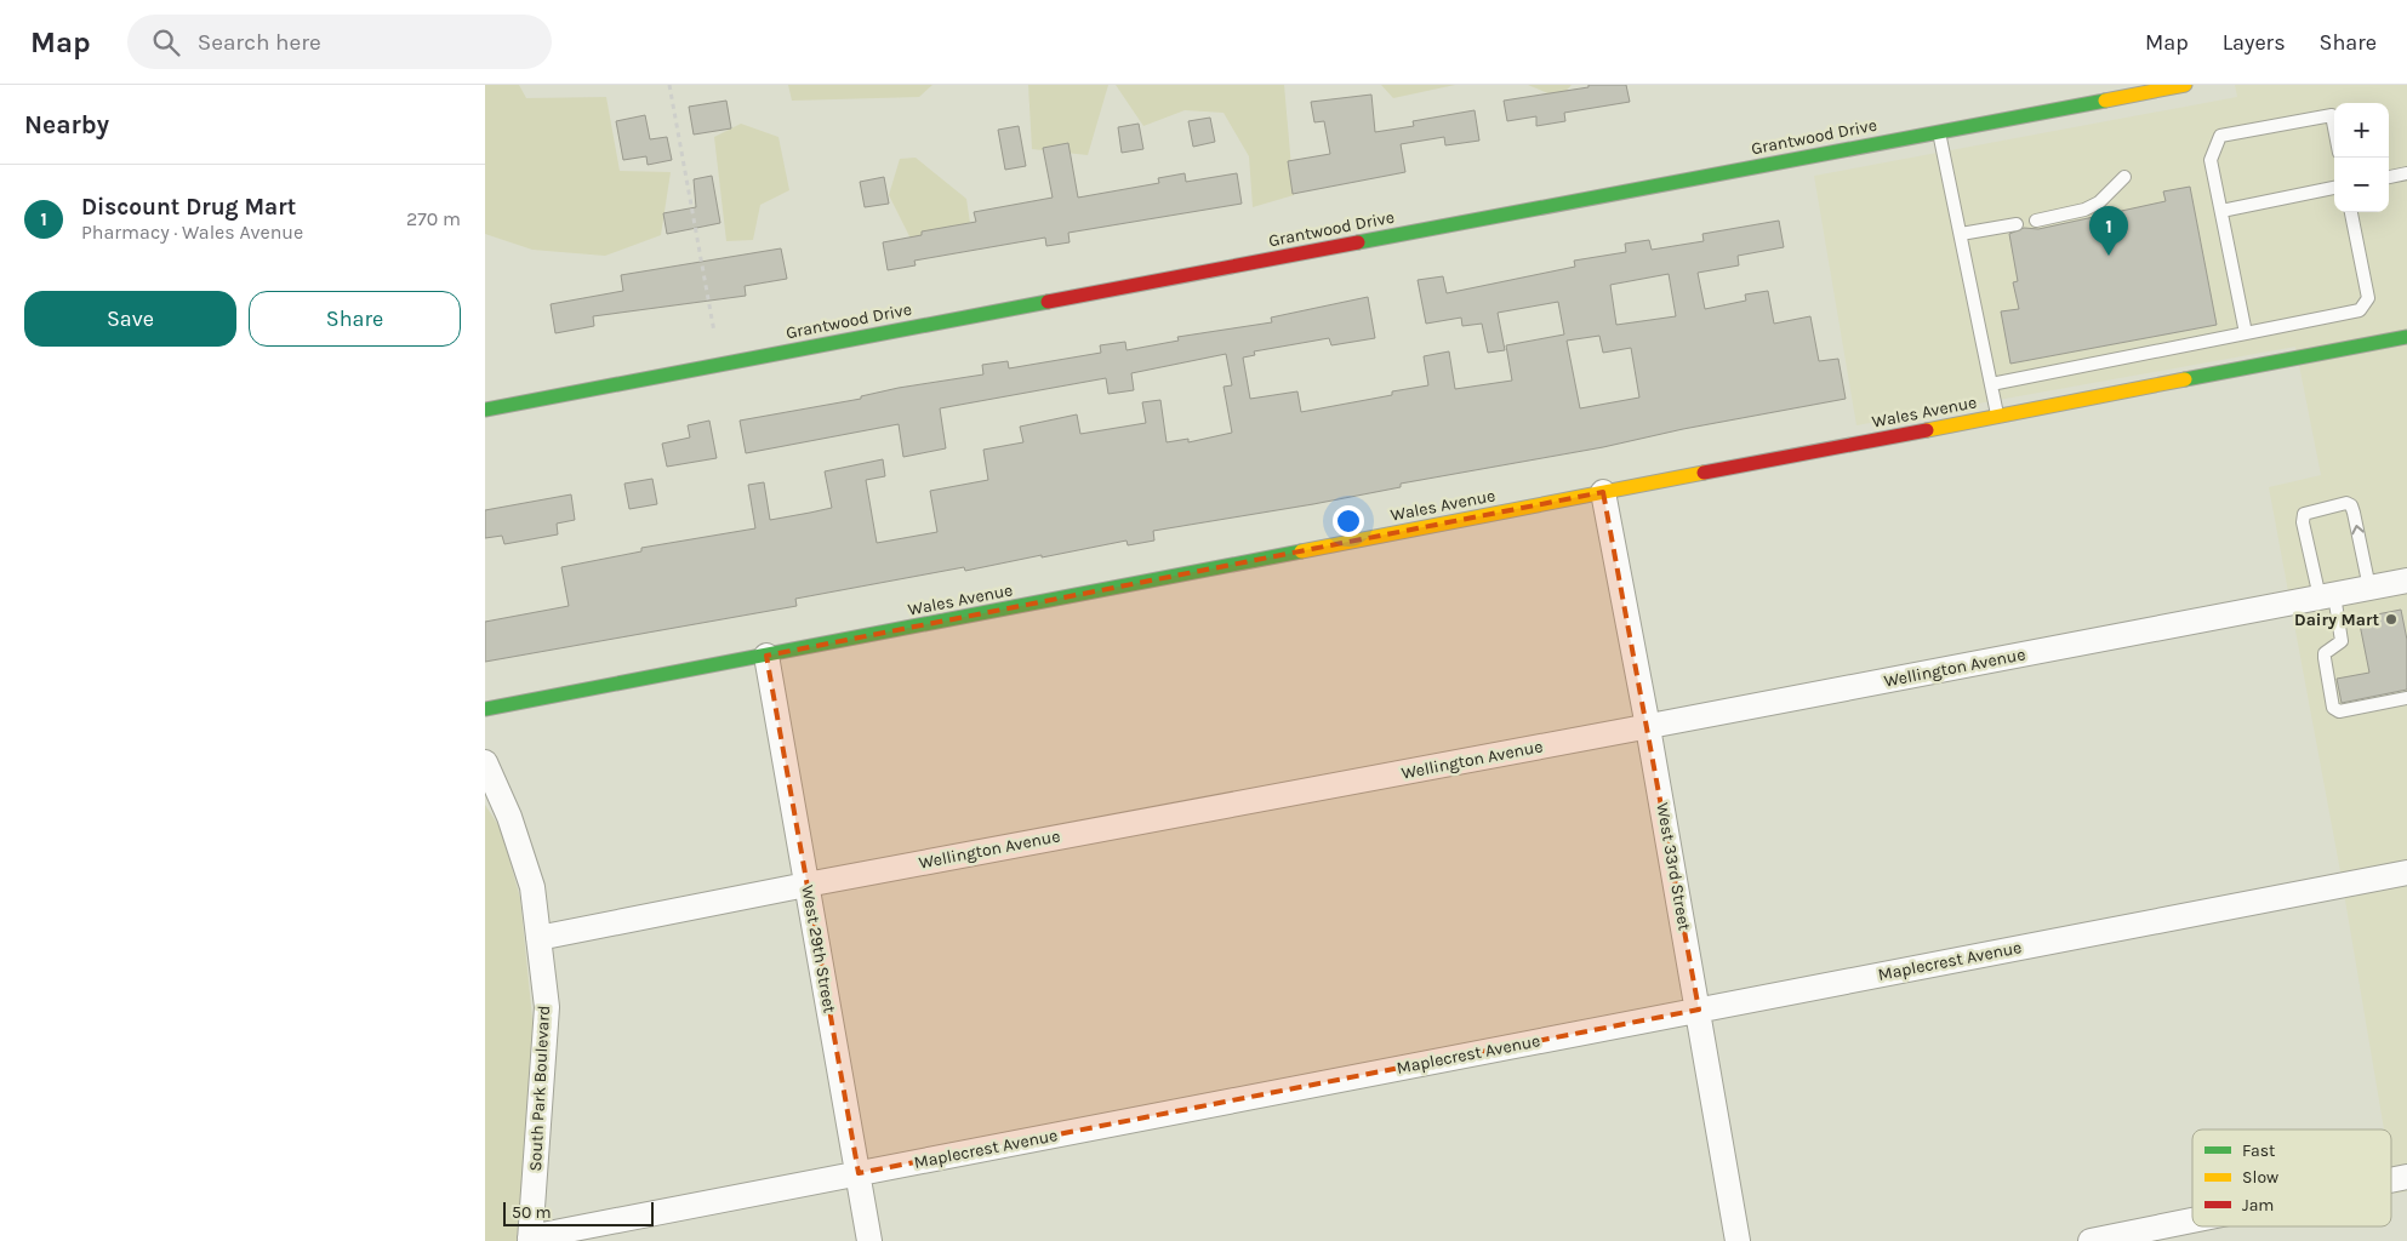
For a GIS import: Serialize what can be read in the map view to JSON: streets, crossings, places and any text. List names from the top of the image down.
{
  "streets": {
    "street": [
      "Grantwood Drive",
      "Wales Avenue",
      "Wellington Avenue",
      "West 33rd Street",
      "West 29th Street",
      "Maplecrest Avenue",
      "South Park Boulevard"
    ]
  },
  "crossings": [
    ["Wales Avenue", "West 33rd Street"],
    ["Wales Avenue", "West 29th Street"],
    ["Wellington Avenue", "West 33rd Street"],
    ["Wellington Avenue", "West 29th Street"],
    ["Wellington Avenue", "South Park Boulevard"],
    ["West 33rd Street", "Maplecrest Avenue"],
    ["West 29th Street", "Maplecrest Avenue"],
    ["Maplecrest Avenue", "South Park Boulevard"]
  ],
  "places": ["Dairy Mart"],
  "legend": ["Fast", "Slow", "Jam"],
  "scale_bar": "50 m",
  "page": {
    "header": "Map",
    "search": "Search here",
    "nav": ["Map", "Layers", "Share"],
    "heading": "Nearby",
    "map_buttons": ["+", "−"],
    "list": [
      {
        "mark": "1",
        "name": "Discount Drug Mart",
        "note": "Pharmacy · Wales Avenue",
        "value": "270 m"
      }
    ],
    "pins": "1",
    "buttons": ["Save", "Share"],
    "scale": "50 m"
  }
}
